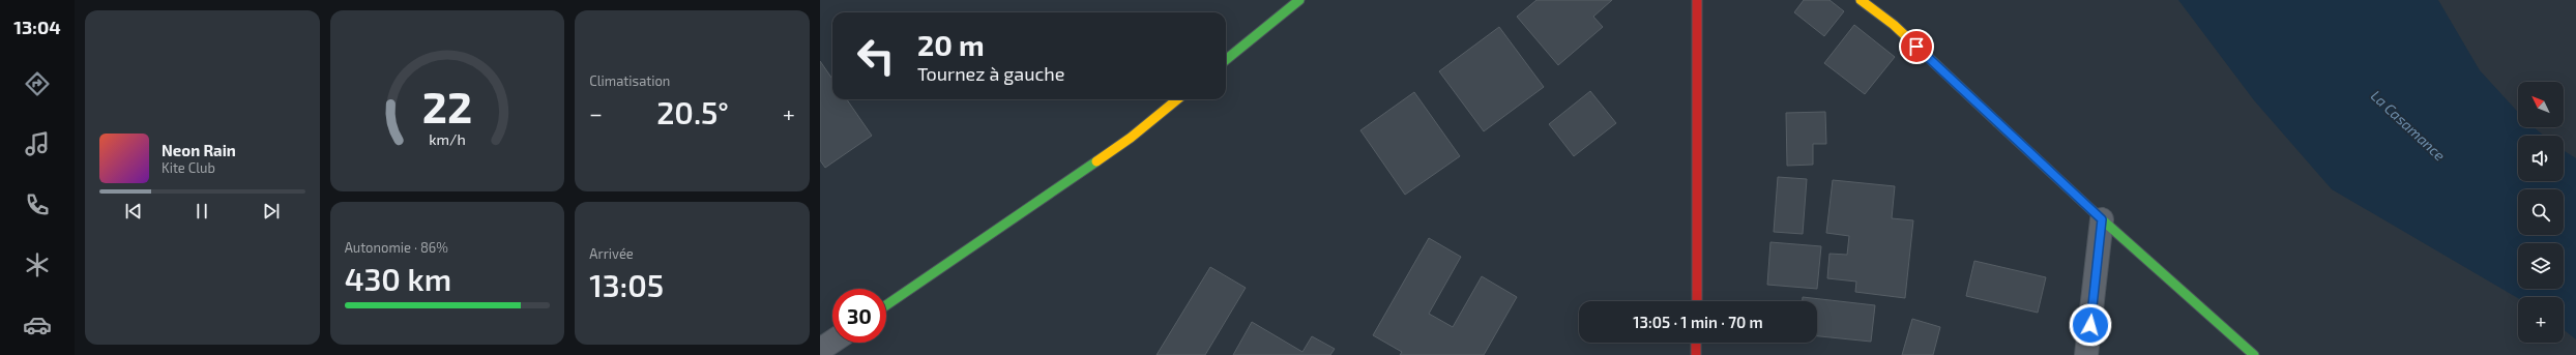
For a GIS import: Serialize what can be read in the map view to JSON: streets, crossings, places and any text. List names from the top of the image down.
{
  "water": ["La Casamance"],
  "north": "top left",
  "page": {
    "tabs": "13:04",
    "tile": [
      "Climatisation",
      ["Autonomie · 86%", "430 km"],
      ["Arrivée", "13:05"]
    ],
    "turn": ["20 m", "Tournez à gauche"],
    "map_buttons": "+",
    "heat": ["−", "20.5°", "+"],
    "song": ["Neon Rain", "Kite Club"],
    "limit": "30",
    "trip": "13:05 · 1 min · 70 m",
    "gauge": ["22", "km/h"]
  }
}
